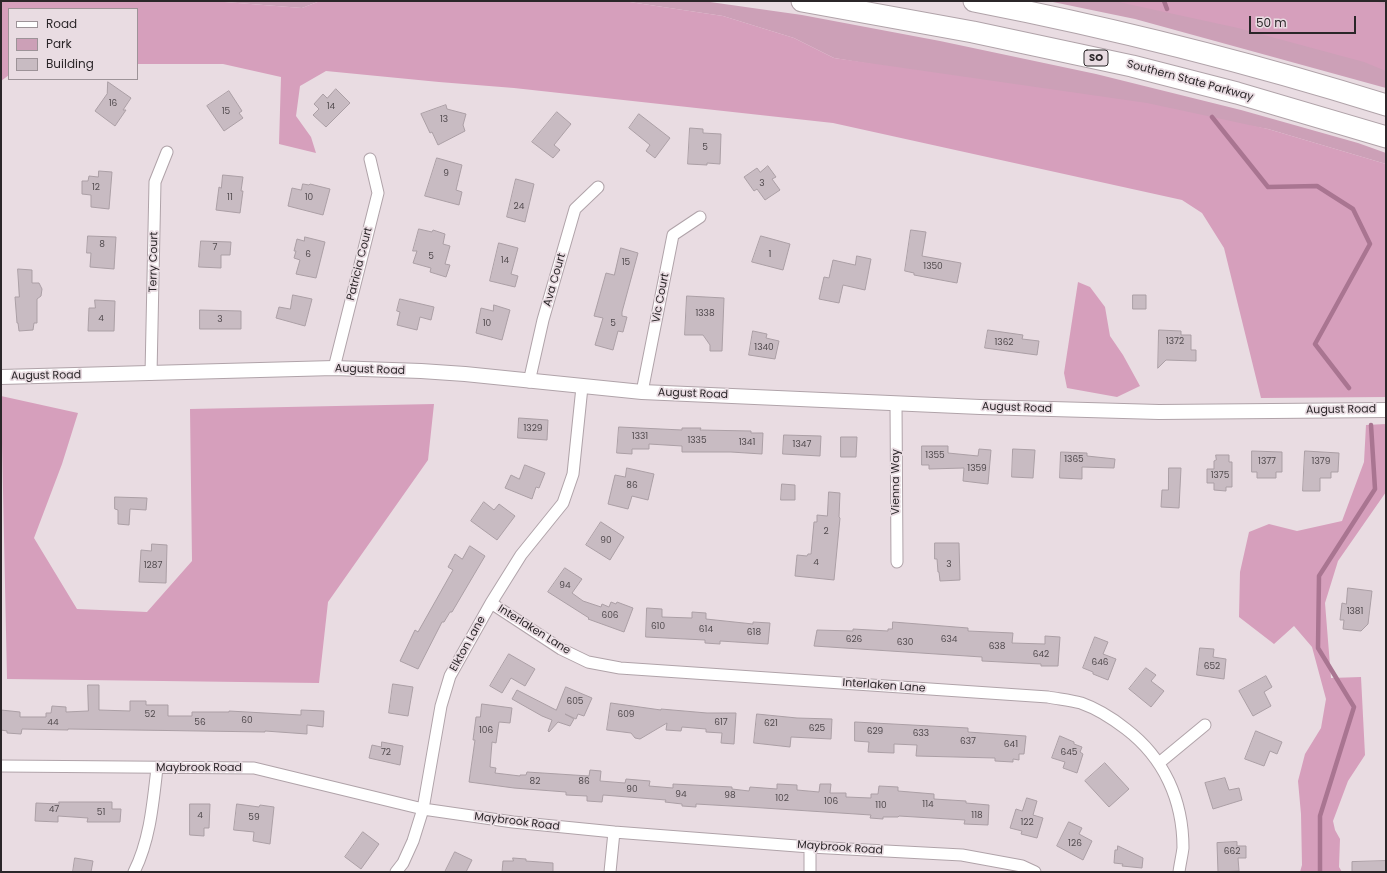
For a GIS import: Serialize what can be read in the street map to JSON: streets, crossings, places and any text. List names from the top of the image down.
{
  "streets": {
    "highway": ["SO", "Southern State Parkway"],
    "street": [
      "Terry Court",
      "Patricia Court",
      "Ava Court",
      "Vic Court",
      "August Road",
      "Vienna Way",
      "Interlaken Lane",
      "Elkton Lane",
      "Maybrook Road"
    ]
  },
  "crossings": [
    ["Terry Court", "August Road"],
    ["Patricia Court", "August Road"],
    ["Ava Court", "August Road"],
    ["Vic Court", "August Road"],
    ["August Road", "Vienna Way"],
    ["August Road", "Elkton Lane"],
    ["Interlaken Lane", "Elkton Lane"],
    ["Elkton Lane", "Maybrook Road"]
  ],
  "house_numbers": [
    "16",
    "14",
    "15",
    "13",
    "5",
    "9",
    "3",
    "12",
    "11",
    "10",
    "24",
    "8",
    "7",
    "6",
    "1",
    "5",
    "14",
    "15",
    "1350",
    "1338",
    "4",
    "3",
    "10",
    "5",
    "1372",
    "1362",
    "1340",
    "1329",
    "1331",
    "1335",
    "1341",
    "1347",
    "1355",
    "1365",
    "1377",
    "1379",
    "1359",
    "1375",
    "86",
    "2",
    "90",
    "4",
    "3",
    "1287",
    "94",
    "1381",
    "606",
    "610",
    "614",
    "618",
    "626",
    "634",
    "630",
    "638",
    "642",
    "646",
    "652",
    "605",
    "52",
    "609",
    "60",
    "44",
    "56",
    "617",
    "621",
    "625",
    "106",
    "629",
    "633",
    "637",
    "641",
    "72",
    "645",
    "82",
    "86",
    "90",
    "94",
    "98",
    "102",
    "106",
    "114",
    "110",
    "47",
    "51",
    "4",
    "118",
    "59",
    "122",
    "126",
    "662"
  ],
  "legend": ["Road", "Park", "Building"],
  "scale_bar": "50 m"
}
